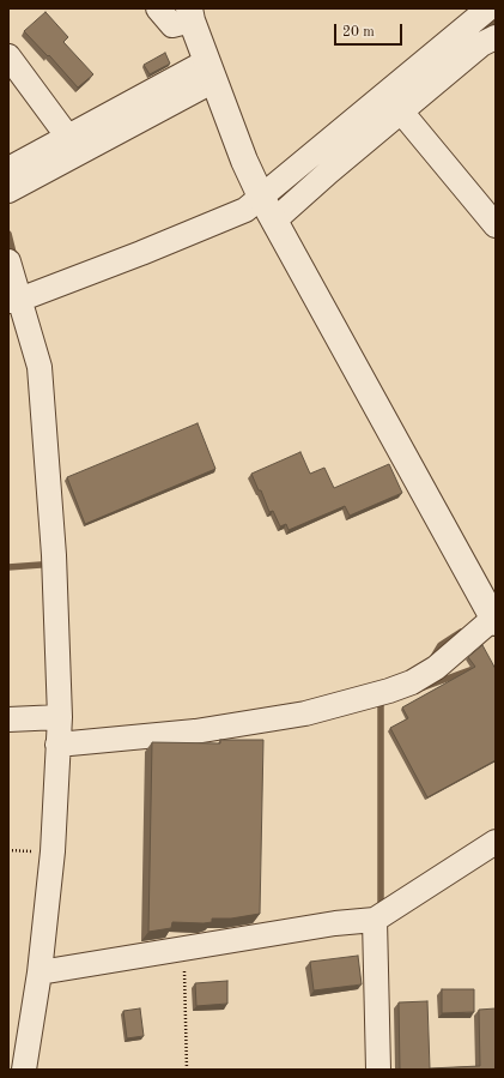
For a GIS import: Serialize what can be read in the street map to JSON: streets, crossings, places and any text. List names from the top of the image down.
{
  "scale_bar": "20 m"
}
